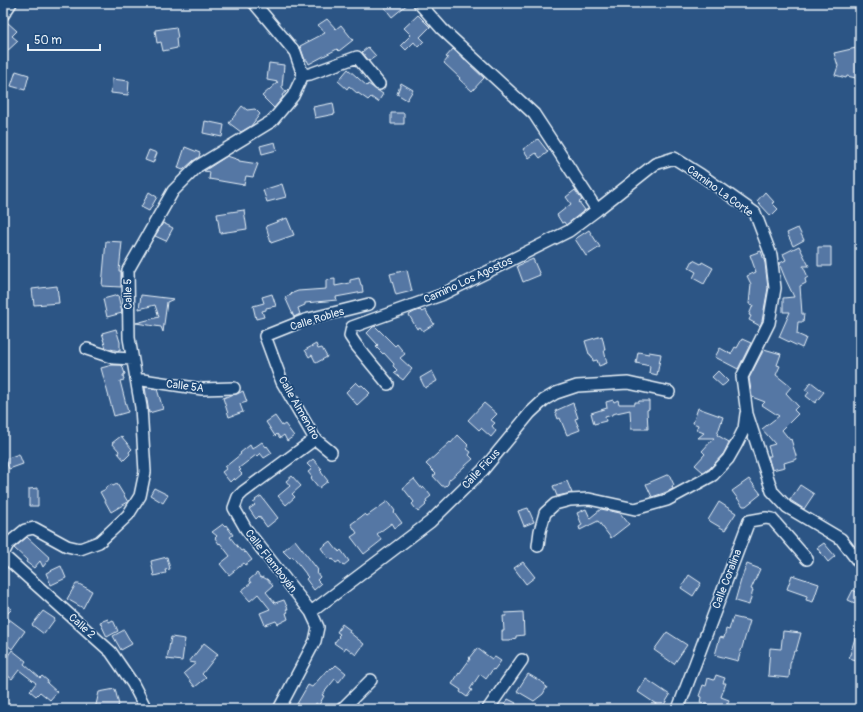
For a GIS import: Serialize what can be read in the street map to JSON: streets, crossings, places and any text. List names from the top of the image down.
{
  "streets": {
    "street": [
      "Camino La Corte",
      "Camino Los Agostos",
      "Calle 5",
      "Calle Robles",
      "Calle 5A",
      "Calle Almendro",
      "Calle Ficus",
      "Calle Flamboyán",
      "Calle Coralina",
      "Calle 2"
    ]
  },
  "crossings": [
    ["Camino La Corte", "Camino Los Agostos"],
    ["Calle 5", "Calle 5A"],
    ["Calle 5", "Calle 2"],
    ["Calle Robles", "Calle Almendro"],
    ["Calle Almendro", "Calle Flamboyán"],
    ["Calle Ficus", "Calle Flamboyán"]
  ],
  "scale_bar": "50 m"
}
